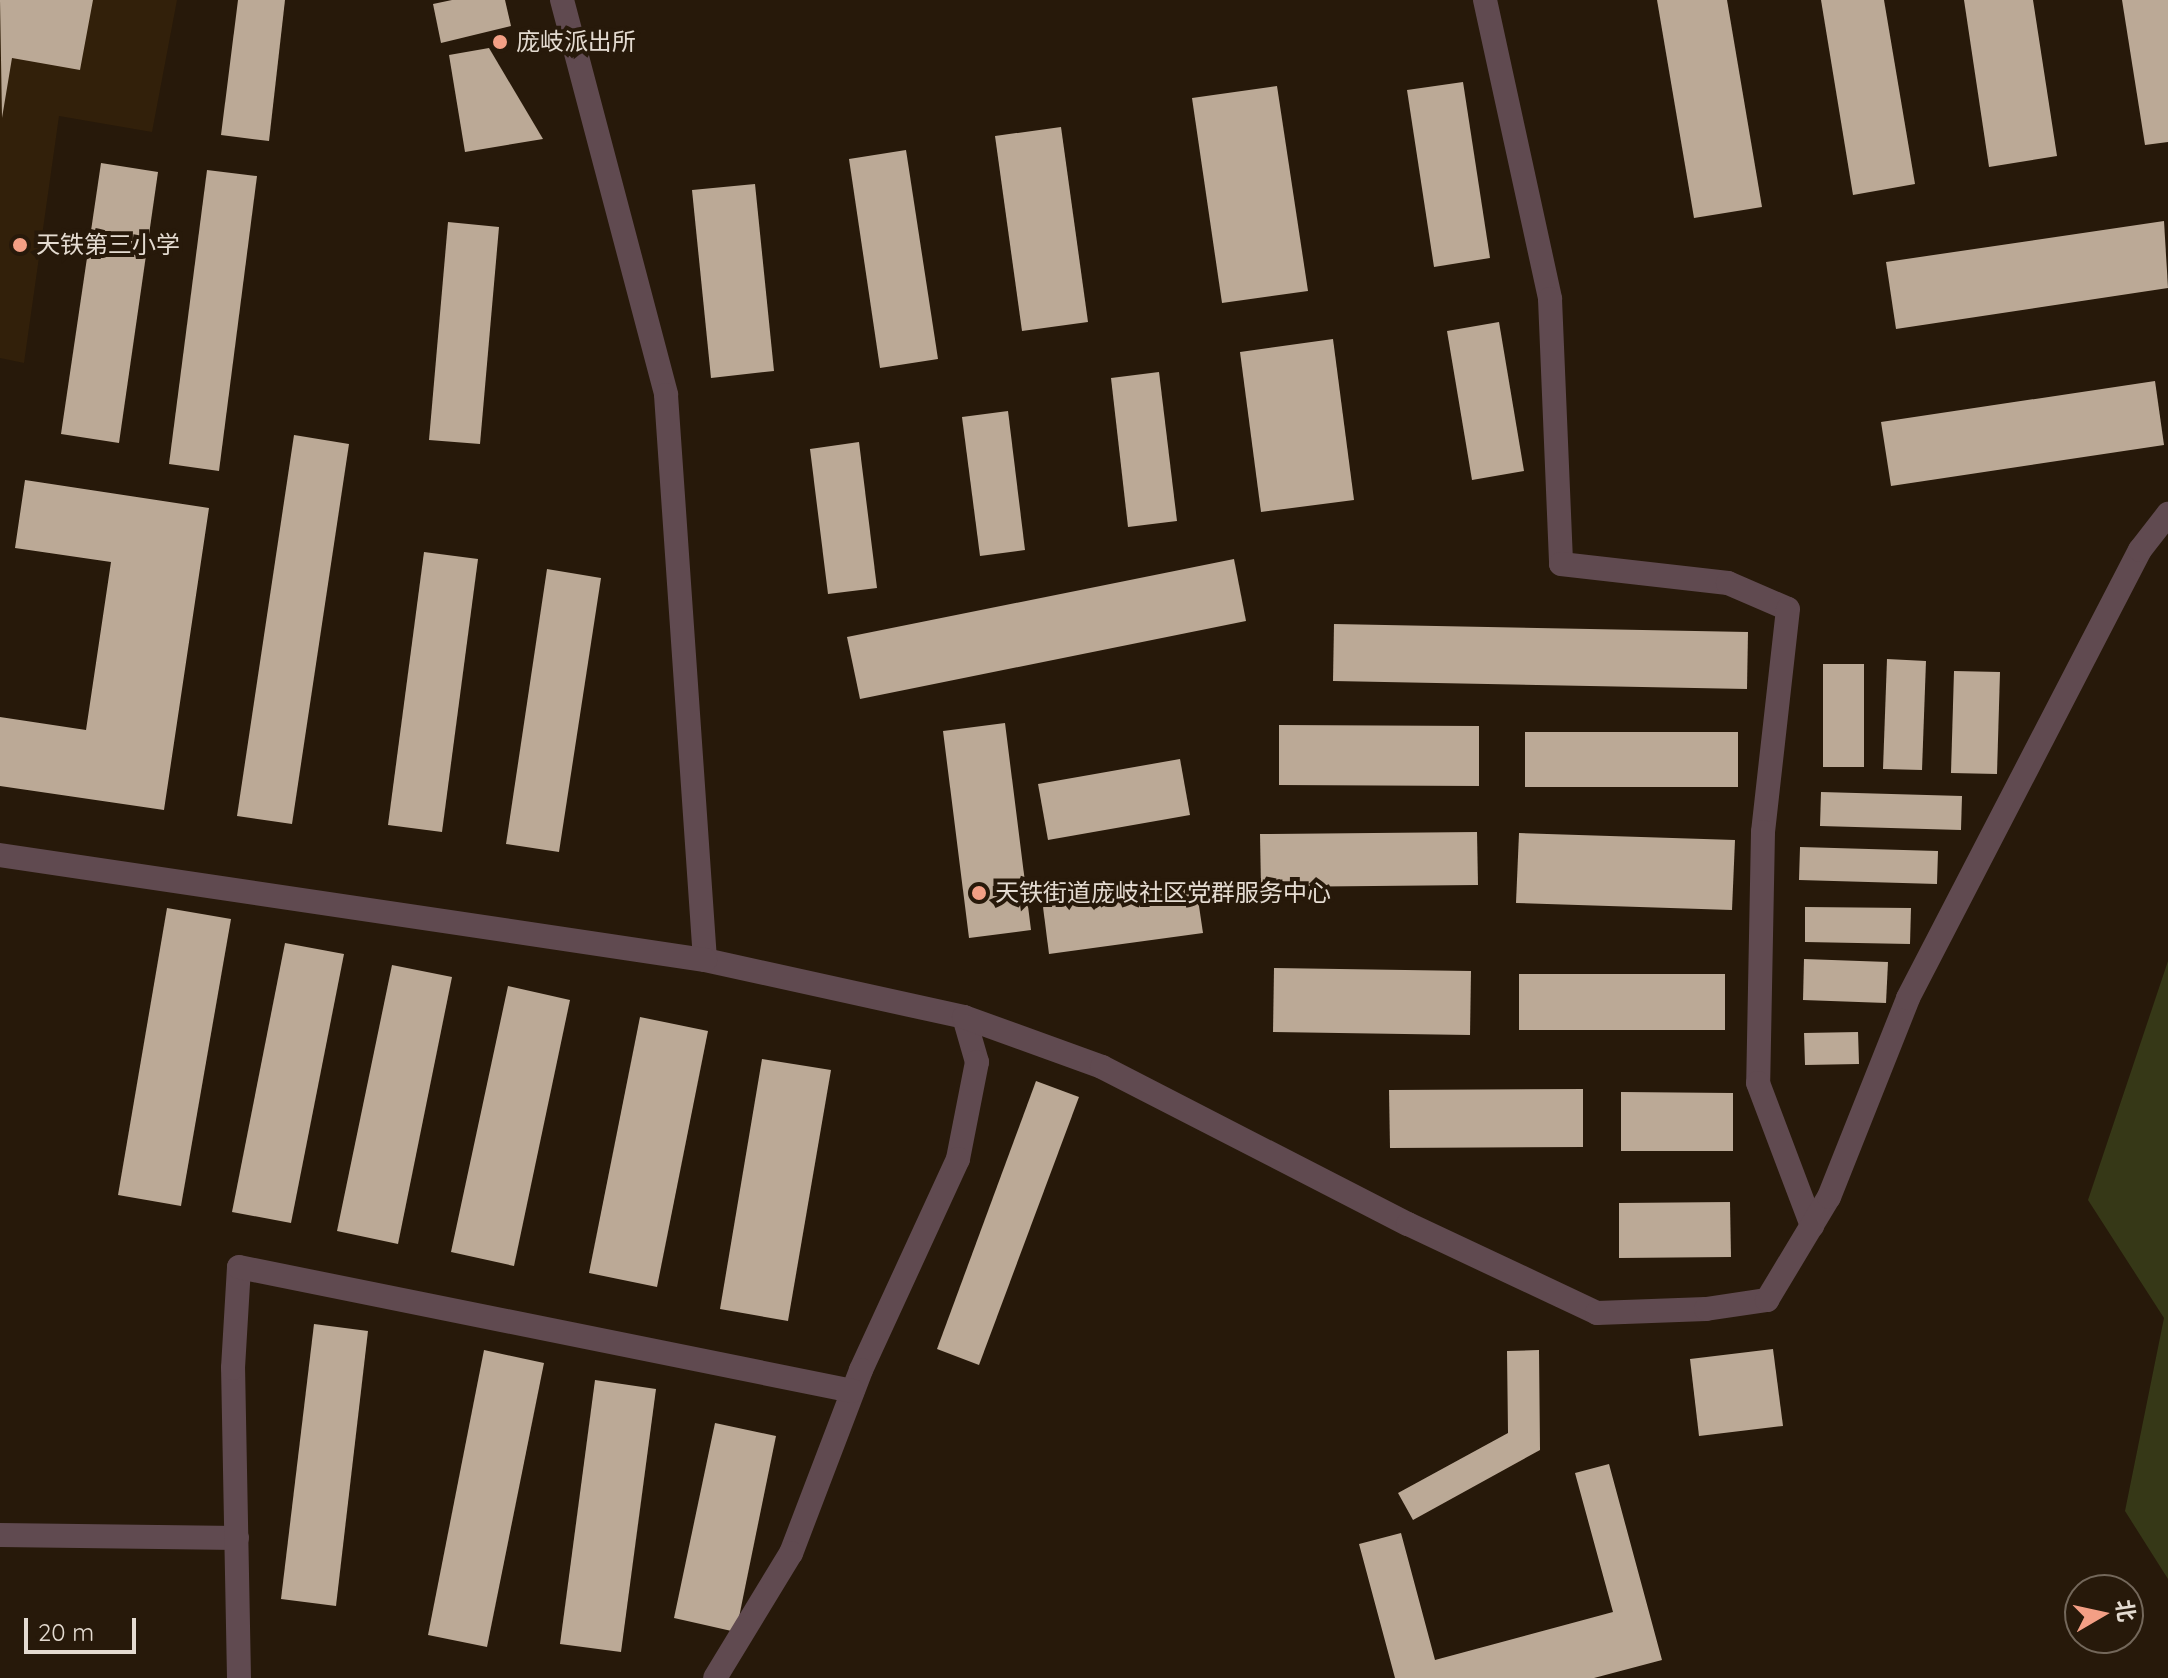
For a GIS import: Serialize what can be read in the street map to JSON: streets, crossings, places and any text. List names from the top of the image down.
{
  "places": ["庞岐派出所", "天铁第三小学", "天铁街道庞岐社区党群服务中心"],
  "scale_bar": "20 m",
  "north": "right"
}
